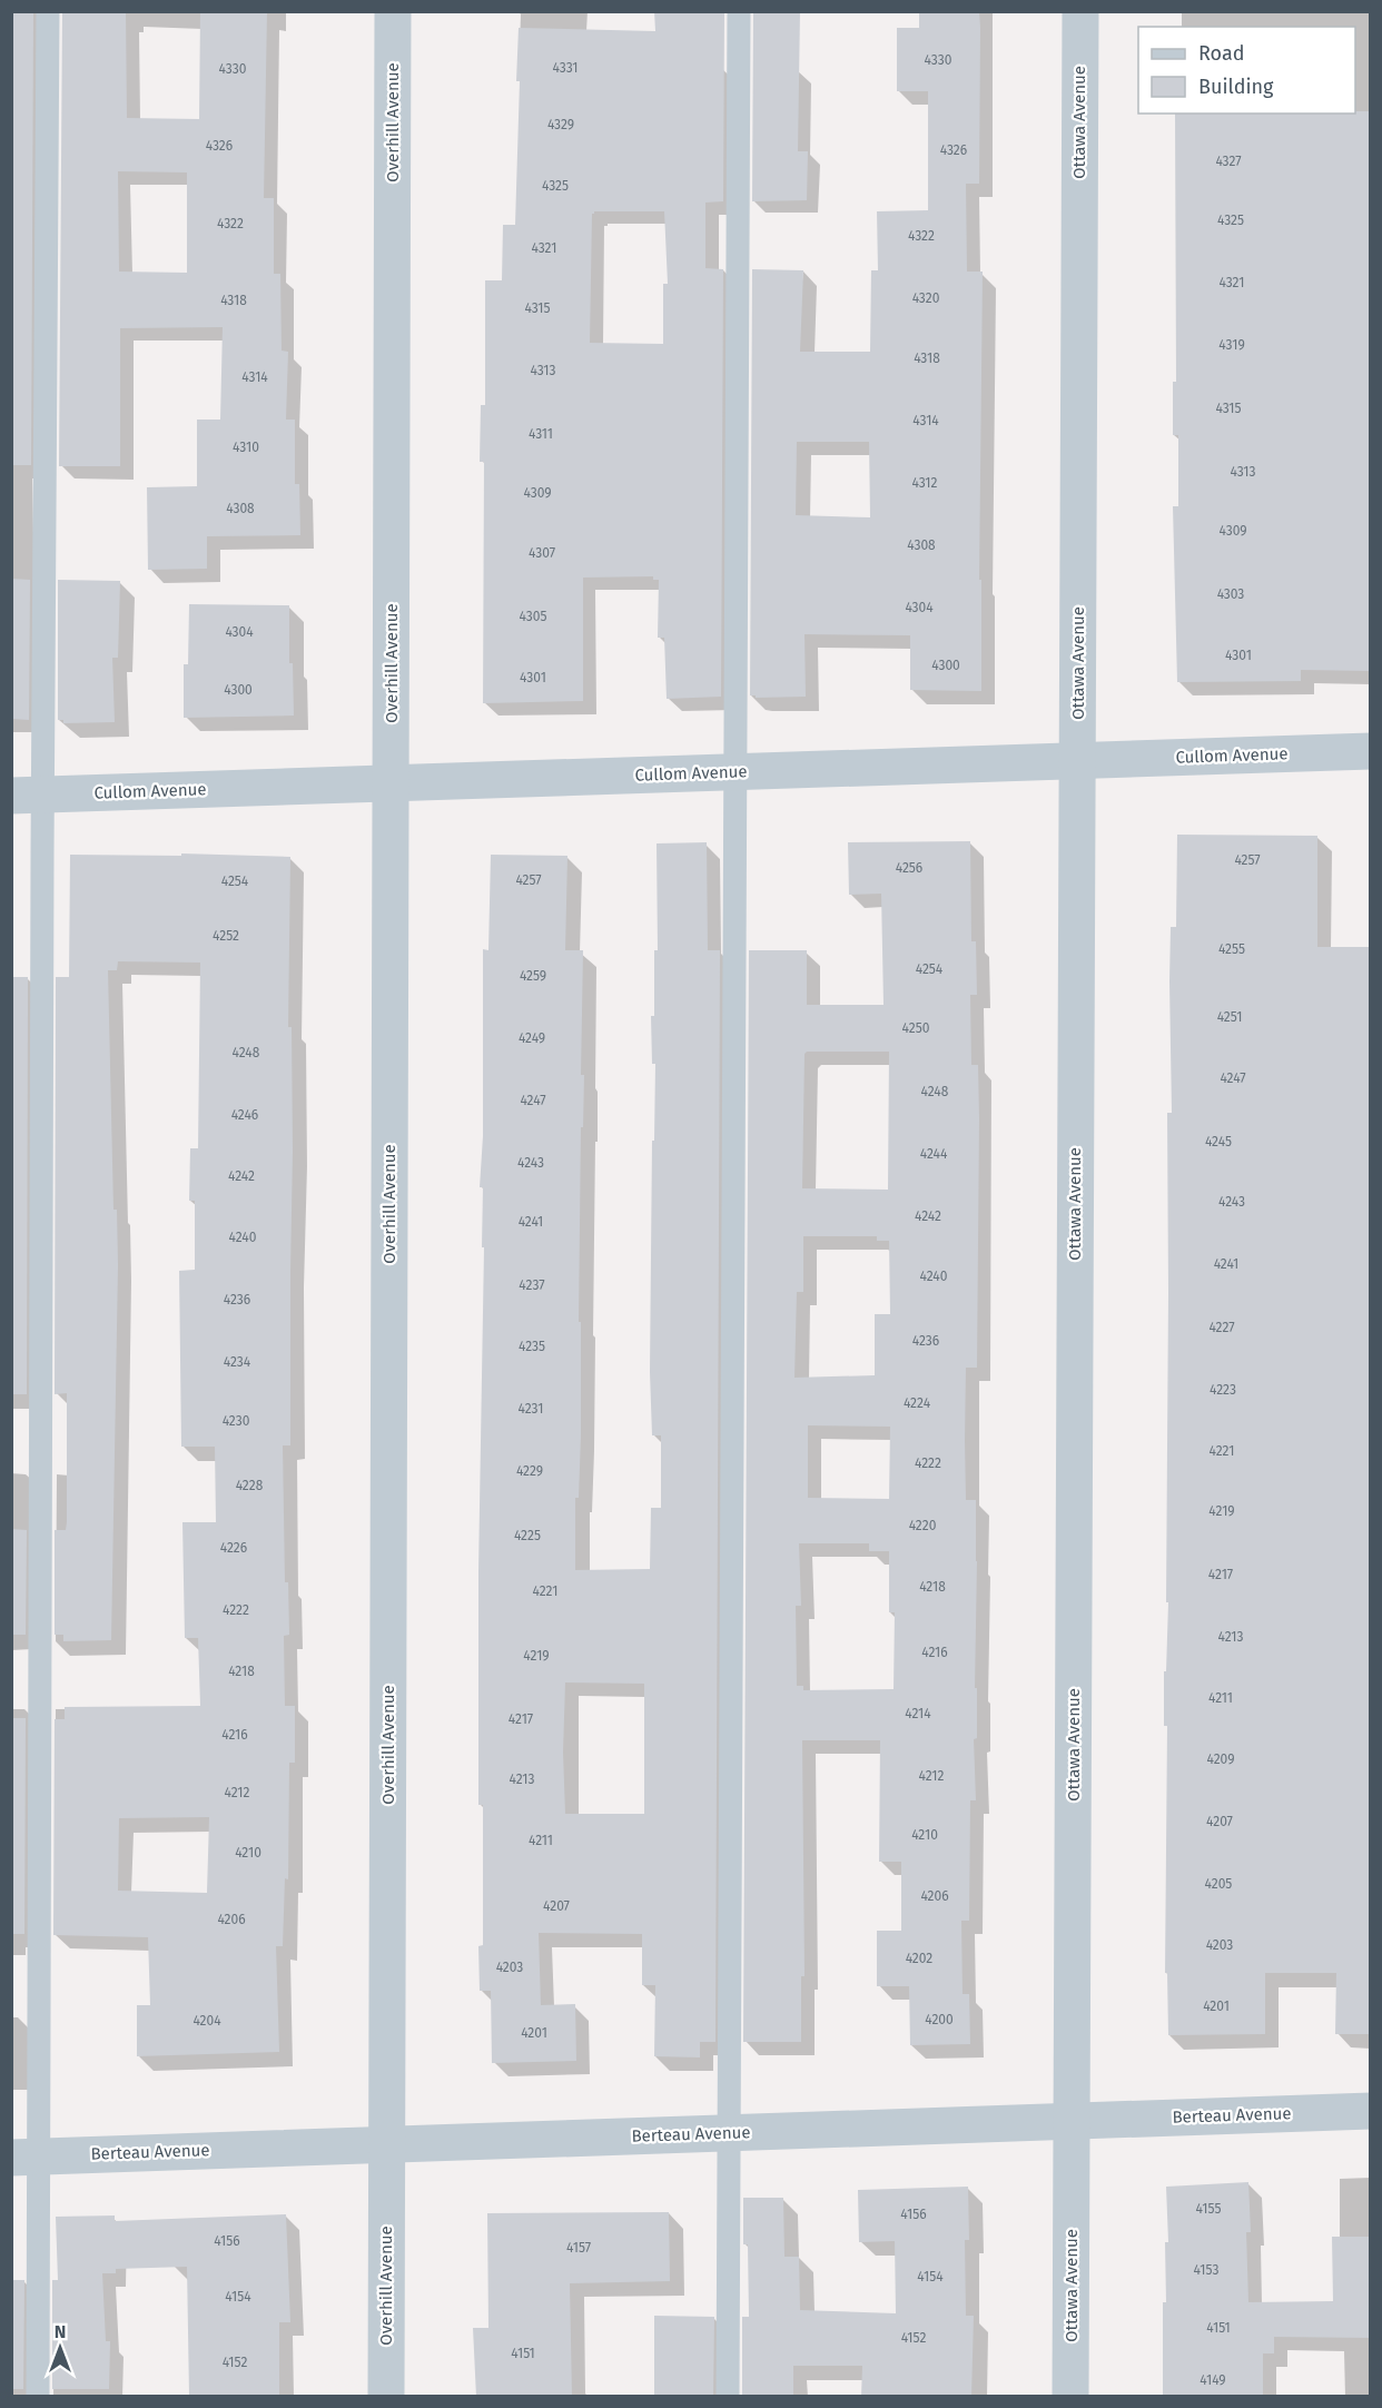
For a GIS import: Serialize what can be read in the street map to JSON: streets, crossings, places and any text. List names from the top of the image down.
{
  "streets": {
    "street": [
      "Overhill Avenue",
      "Ottawa Avenue",
      "Cullom Avenue",
      "Berteau Avenue"
    ]
  },
  "crossings": [
    ["Overhill Avenue", "Cullom Avenue"],
    ["Overhill Avenue", "Berteau Avenue"],
    ["Ottawa Avenue", "Cullom Avenue"],
    ["Ottawa Avenue", "Berteau Avenue"]
  ],
  "house_numbers": [
    "4330",
    "4331",
    "4330",
    "4329",
    "4326",
    "4326",
    "4327",
    "4325",
    "4325",
    "4322",
    "4322",
    "4321",
    "4321",
    "4320",
    "4318",
    "4315",
    "4319",
    "4318",
    "4313",
    "4314",
    "4315",
    "4314",
    "4311",
    "4310",
    "4313",
    "4312",
    "4309",
    "4308",
    "4309",
    "4308",
    "4307",
    "4303",
    "4304",
    "4305",
    "4304",
    "4301",
    "4300",
    "4301",
    "4300",
    "4257",
    "4256",
    "4257",
    "4254",
    "4252",
    "4255",
    "4254",
    "4259",
    "4251",
    "4250",
    "4249",
    "4248",
    "4247",
    "4248",
    "4247",
    "4246",
    "4245",
    "4244",
    "4243",
    "4242",
    "4243",
    "4242",
    "4241",
    "4240",
    "4241",
    "4240",
    "4237",
    "4236",
    "4227",
    "4236",
    "4235",
    "4234",
    "4223",
    "4224",
    "4231",
    "4230",
    "4221",
    "4222",
    "4229",
    "4228",
    "4219",
    "4220",
    "4225",
    "4226",
    "4217",
    "4218",
    "4221",
    "4222",
    "4213",
    "4216",
    "4219",
    "4218",
    "4211",
    "4214",
    "4217",
    "4216",
    "4209",
    "4212",
    "4213",
    "4212",
    "4207",
    "4210",
    "4211",
    "4210",
    "4205",
    "4206",
    "4207",
    "4206",
    "4203",
    "4202",
    "4203",
    "4201",
    "4200",
    "4204",
    "4201",
    "4155",
    "4156",
    "4156",
    "4157",
    "4153",
    "4154",
    "4154",
    "4151",
    "4152",
    "4151",
    "4152",
    "4149"
  ],
  "legend": ["Road", "Building"],
  "north": "top"
}
